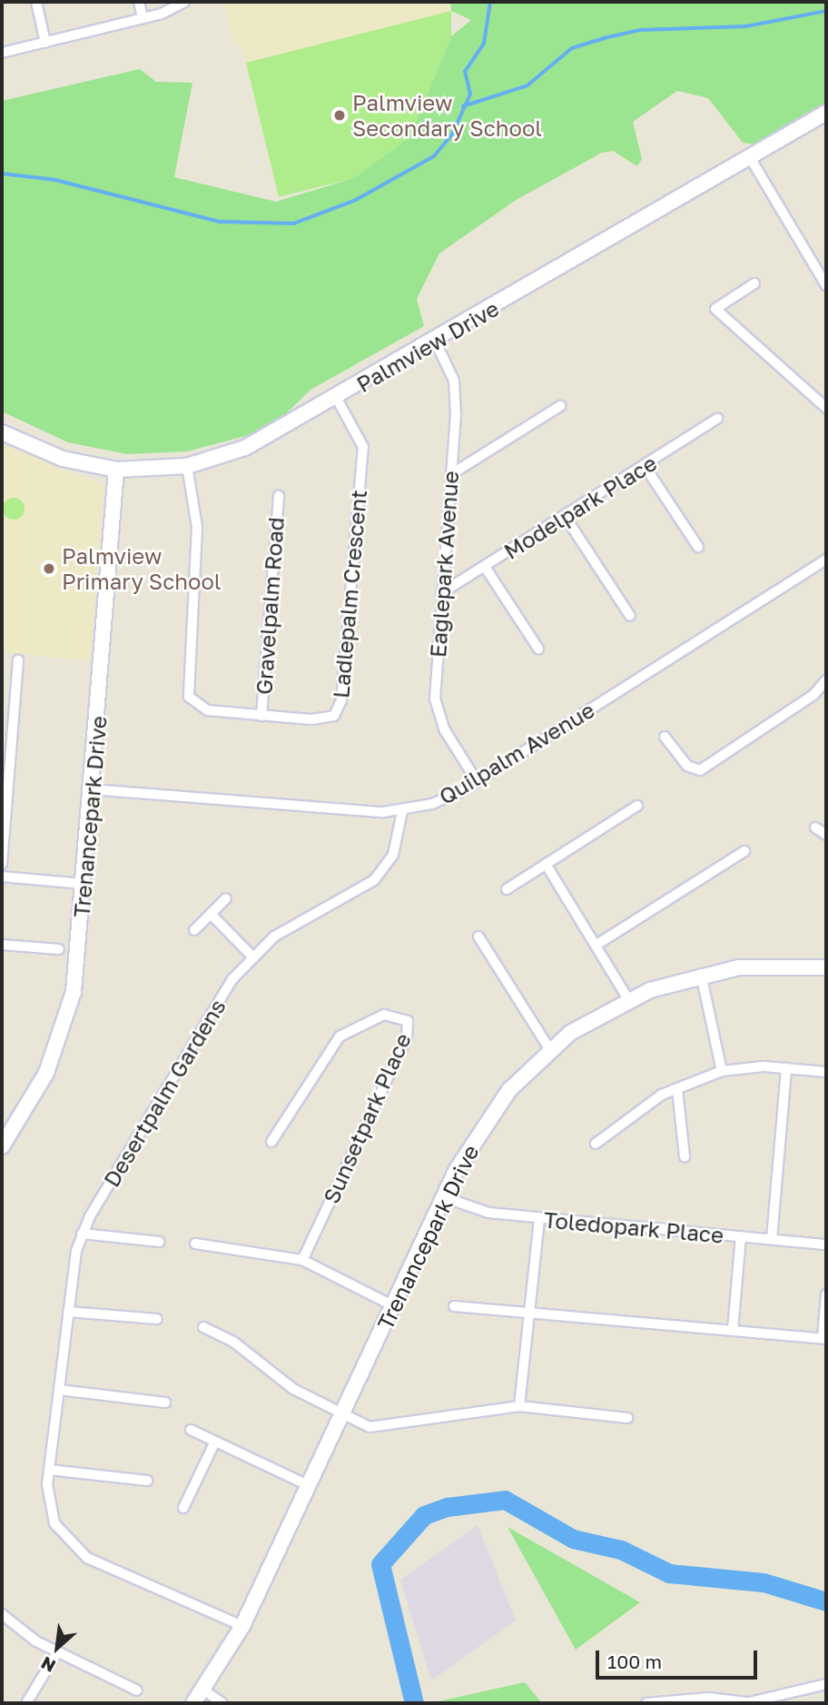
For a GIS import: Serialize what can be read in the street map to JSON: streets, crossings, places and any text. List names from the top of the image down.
{
  "streets": {
    "street": [
      "Palmview Drive",
      "Modelpark Place",
      "Eaglepark Avenue",
      "Ladlepalm Crescent",
      "Gravelpalm Road",
      "Quilpalm Avenue",
      "Trenancepark Drive",
      "Desertpalm Gardens",
      "Sunsetpark Place",
      "Toledopark Place"
    ]
  },
  "crossings": [
    ["Palmview Drive", "Eaglepark Avenue"],
    ["Palmview Drive", "Ladlepalm Crescent"],
    ["Palmview Drive", "Trenancepark Drive"],
    ["Modelpark Place", "Eaglepark Avenue"],
    ["Eaglepark Avenue", "Quilpalm Avenue"],
    ["Ladlepalm Crescent", "Gravelpalm Road"],
    ["Quilpalm Avenue", "Trenancepark Drive"],
    ["Quilpalm Avenue", "Desertpalm Gardens"],
    ["Trenancepark Drive", "Desertpalm Gardens"],
    ["Trenancepark Drive", "Toledopark Place"]
  ],
  "places": ["Palmview Secondary School", "Palmview Primary School"],
  "scale_bar": "100 m",
  "north": "bottom left"
}
